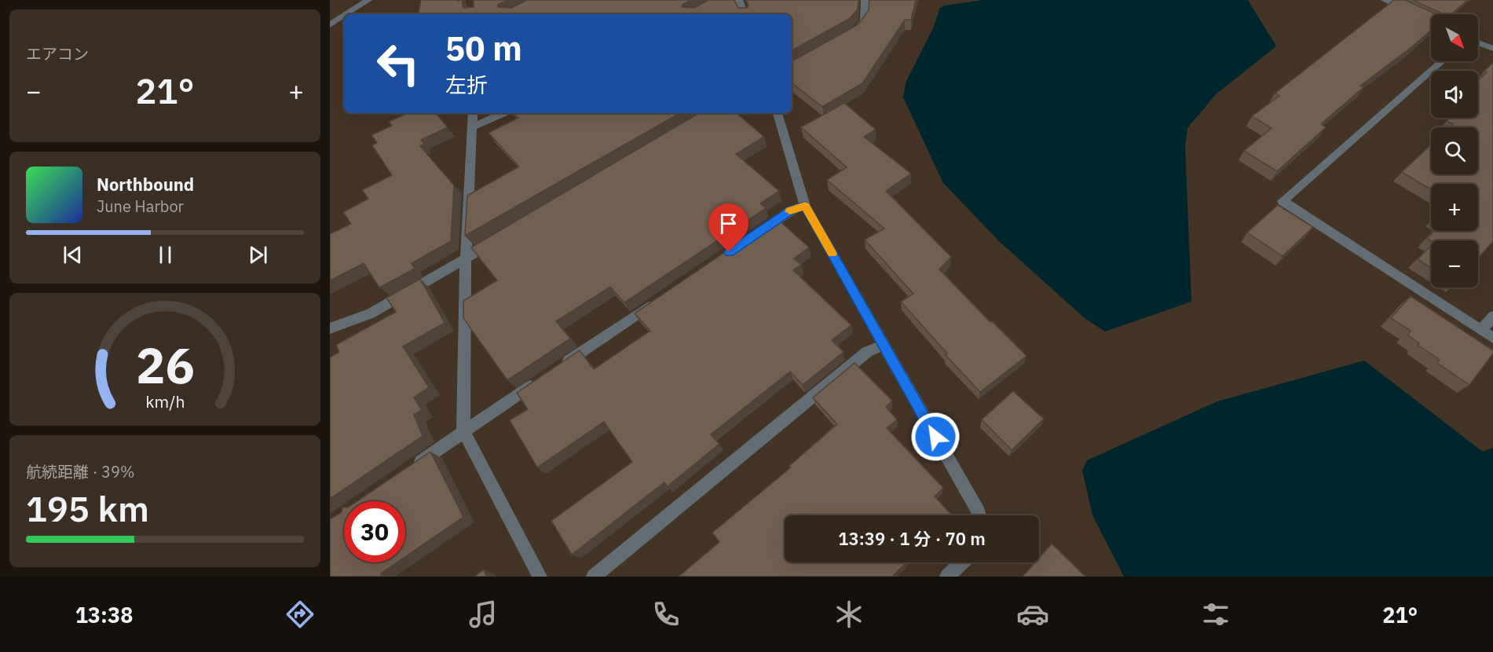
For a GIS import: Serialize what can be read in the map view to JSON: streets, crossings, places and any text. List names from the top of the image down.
{
  "north": "bottom right",
  "page": {
    "tile": [
      "エアコン",
      ["航続距離 · 39%", "195 km"]
    ],
    "map_buttons": ["+", "−"],
    "turn": ["50 m", "左折"],
    "heat": ["−", "21°", "+"],
    "song": ["Northbound", "June Harbor"],
    "limit": "30",
    "trip": "13:39 · 1 分 · 70 m",
    "tabs": ["13:38", "21°"],
    "gauge": ["26", "km/h"]
  }
}
